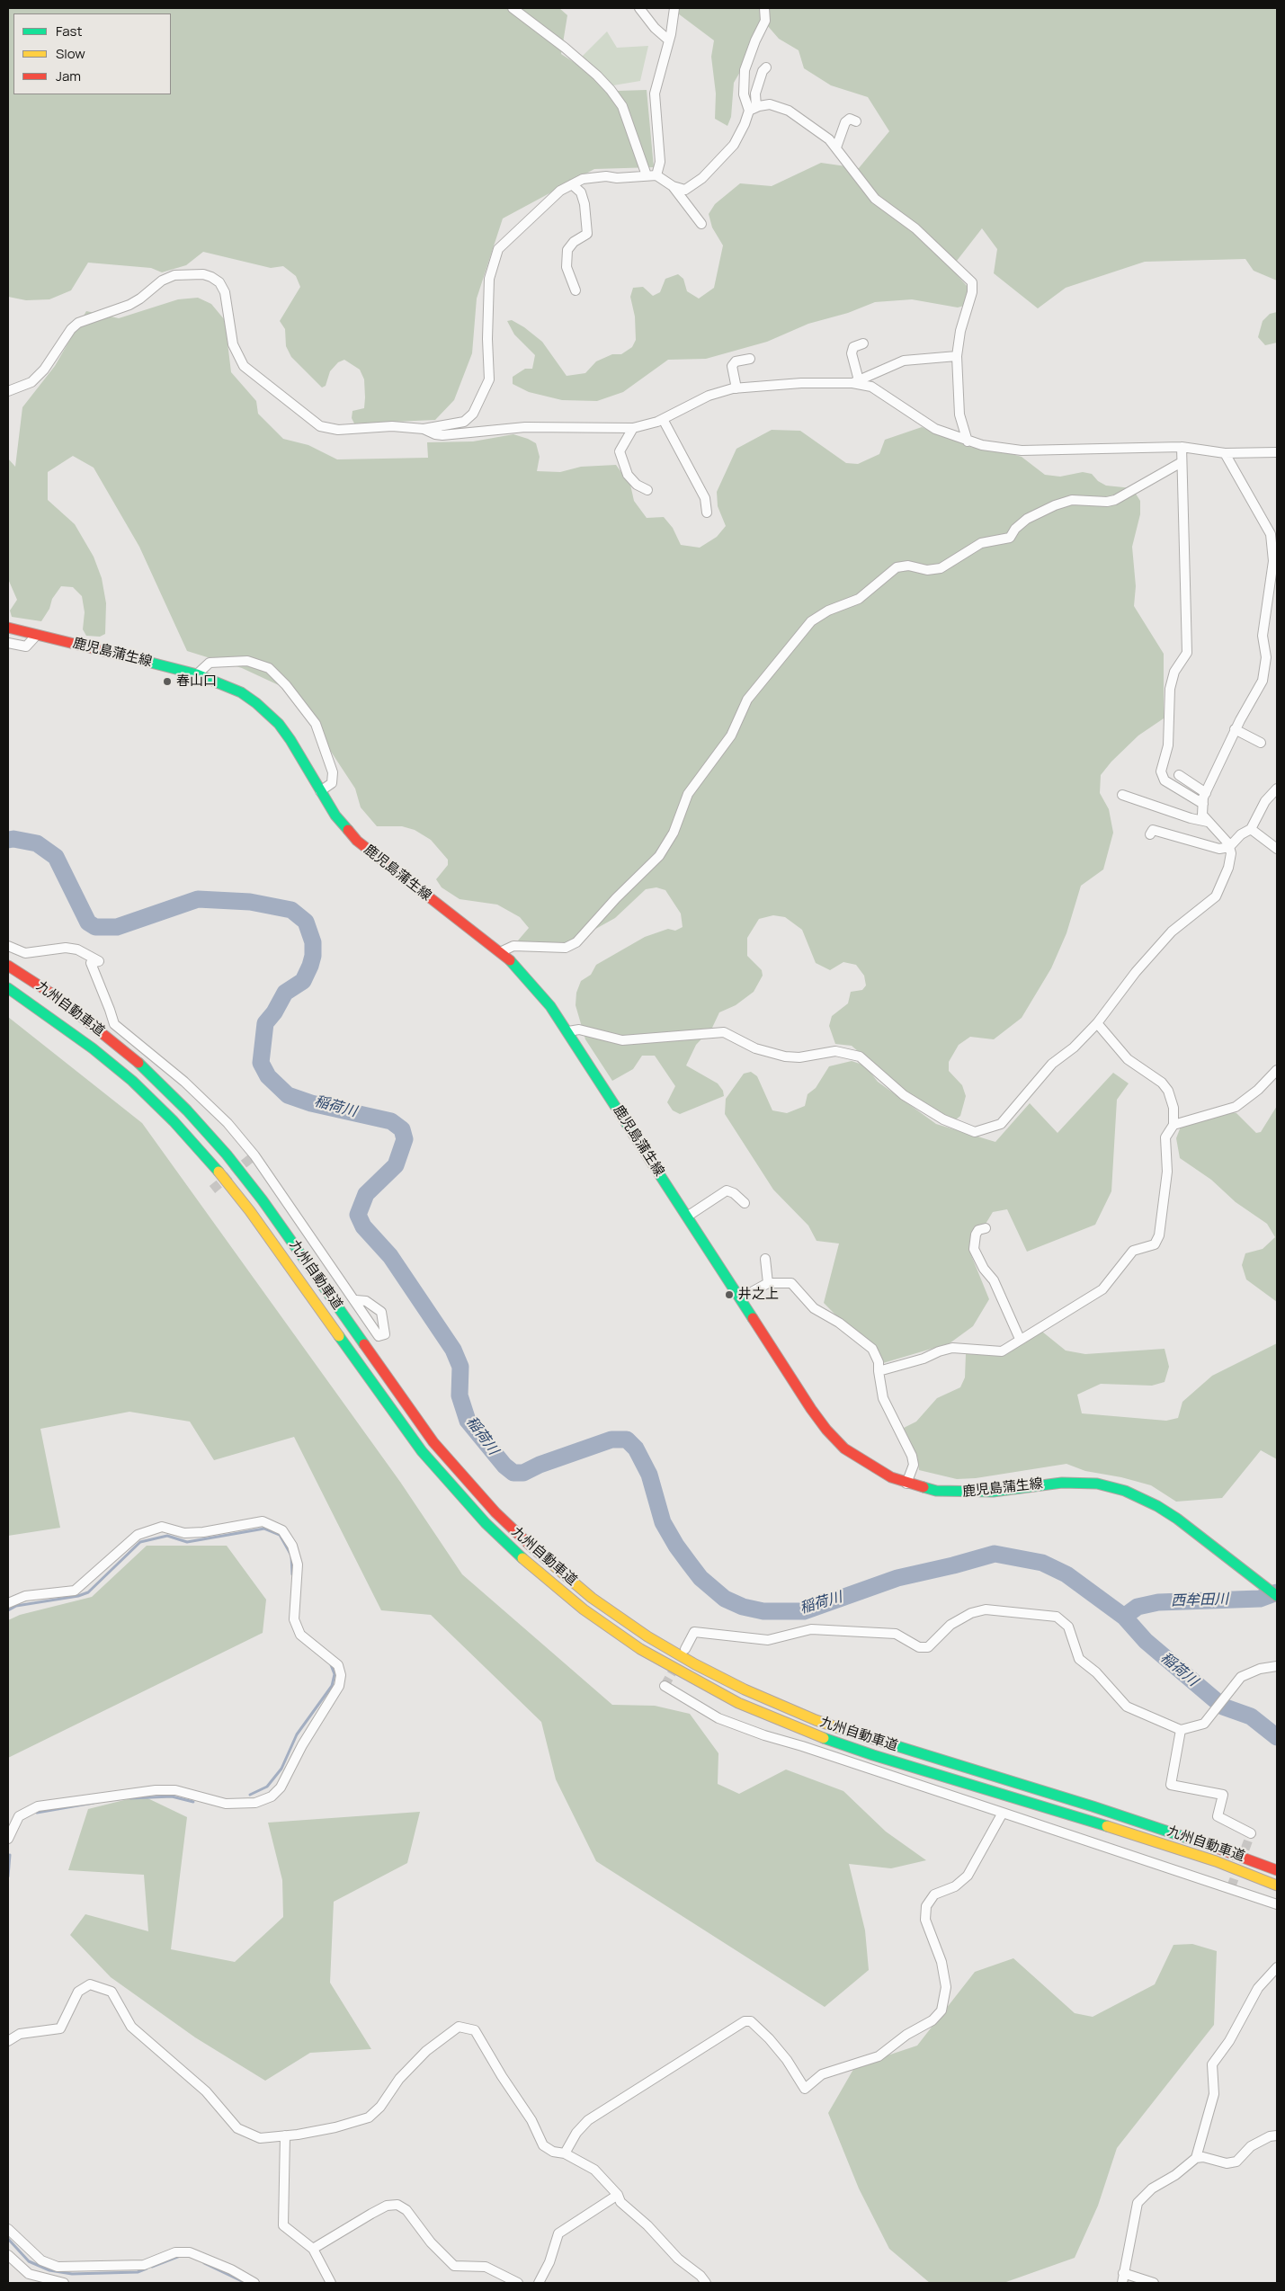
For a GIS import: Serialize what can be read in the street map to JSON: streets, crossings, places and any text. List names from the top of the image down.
{
  "streets": {
    "main road": ["鹿児島蒲生線", "九州自動車道"]
  },
  "water": ["稲荷川", "西牟田川"],
  "places": ["春山口", "井之上"],
  "legend": ["Fast", "Slow", "Jam"]
}
